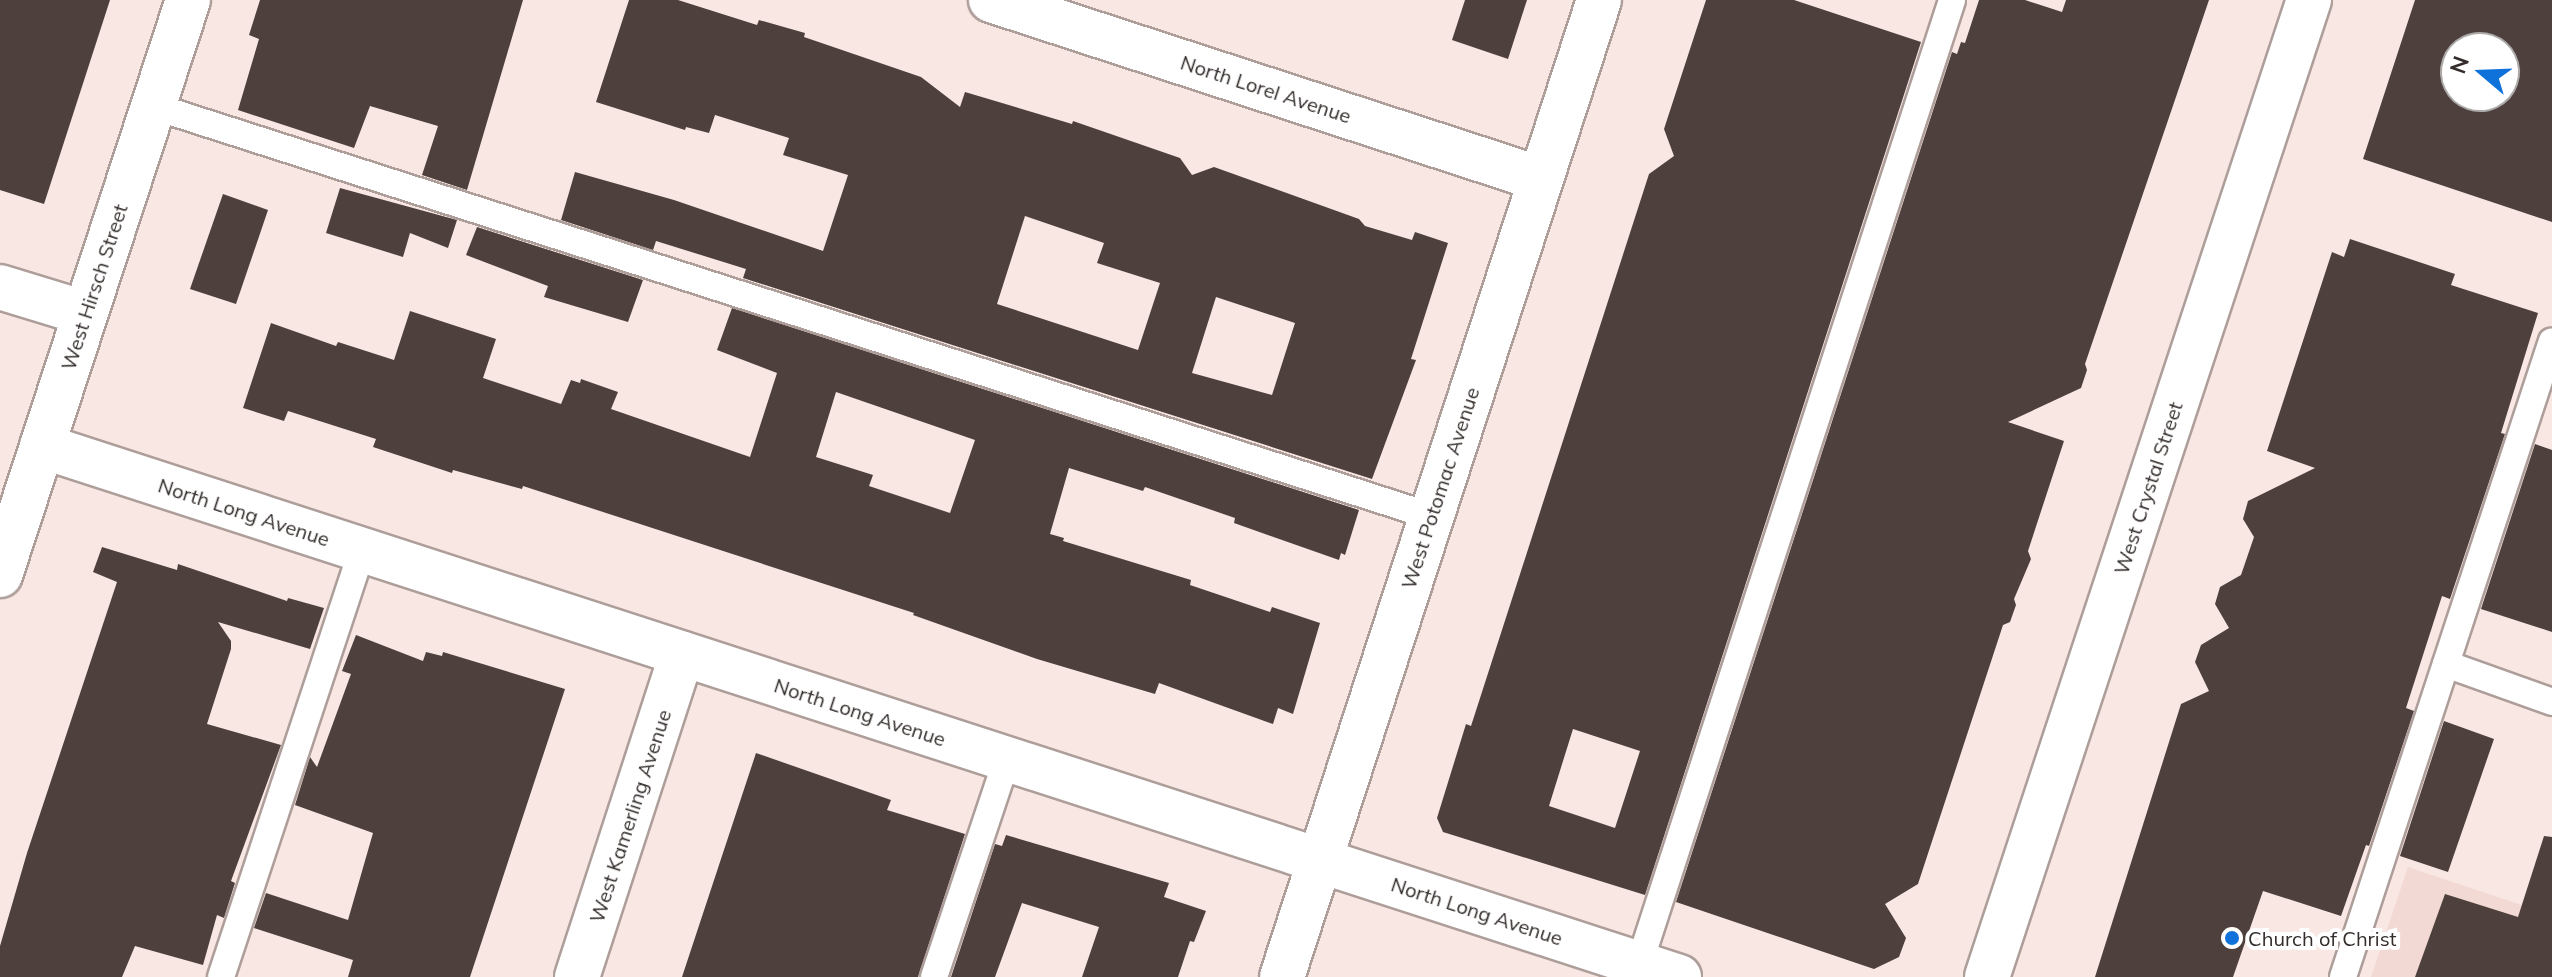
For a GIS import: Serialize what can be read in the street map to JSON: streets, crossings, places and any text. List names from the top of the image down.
{
  "streets": {
    "street": [
      "North Lorel Avenue",
      "West Hirsch Street",
      "West Potomac Avenue",
      "West Crystal Street",
      "North Long Avenue",
      "West Kamerling Avenue"
    ]
  },
  "crossings": [
    ["North Lorel Avenue", "West Potomac Avenue"],
    ["West Hirsch Street", "North Long Avenue"],
    ["West Potomac Avenue", "North Long Avenue"],
    ["North Long Avenue", "West Kamerling Avenue"]
  ],
  "places": ["Church of Christ"],
  "north": "left"
}
